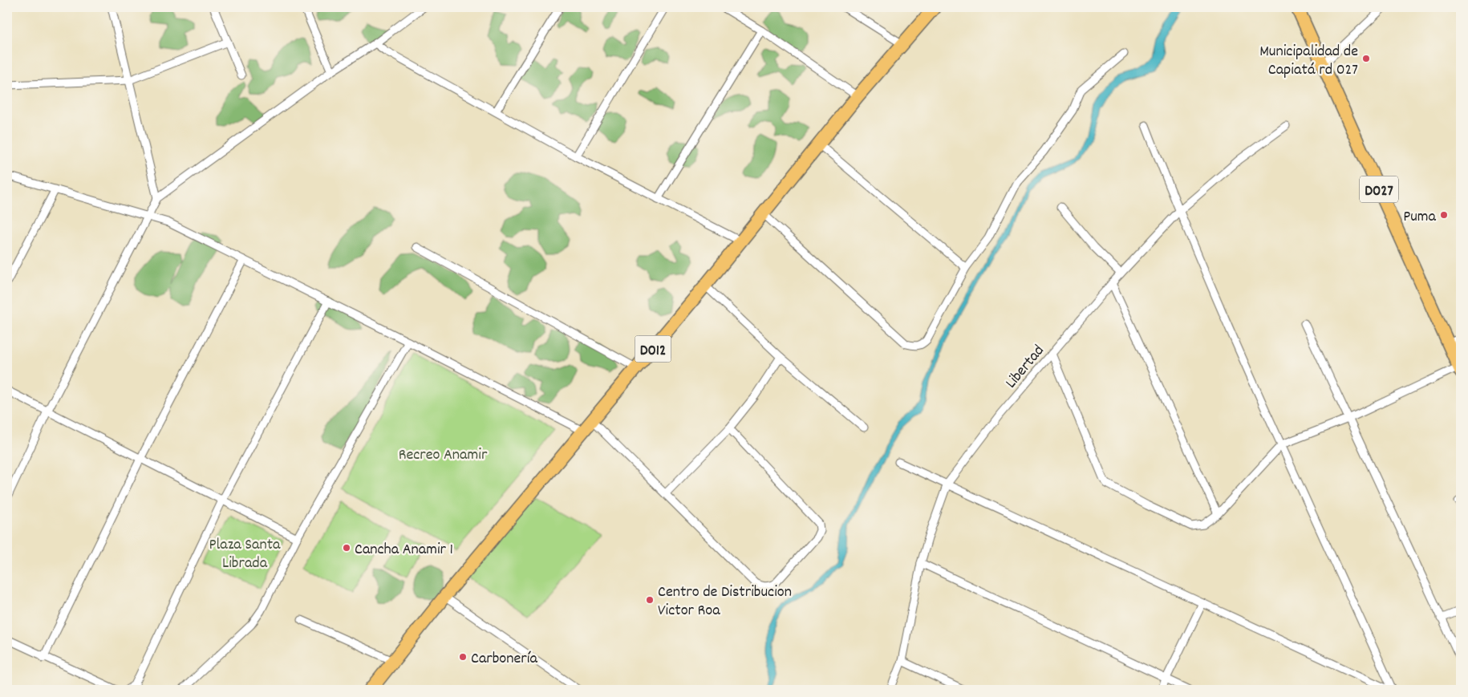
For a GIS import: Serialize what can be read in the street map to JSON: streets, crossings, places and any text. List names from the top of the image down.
{
  "streets": {
    "main road": ["D027", "D012"],
    "street": ["Libertad"]
  },
  "parks": ["Recreo Anamir", "Plaza Santa Librada"],
  "places": [
    "Municipalidad de Capiatá rd 027",
    "Puma",
    "Cancha Anamir 1",
    "Centro de Distribucion Victor Roa",
    "Carbonería"
  ]
}
